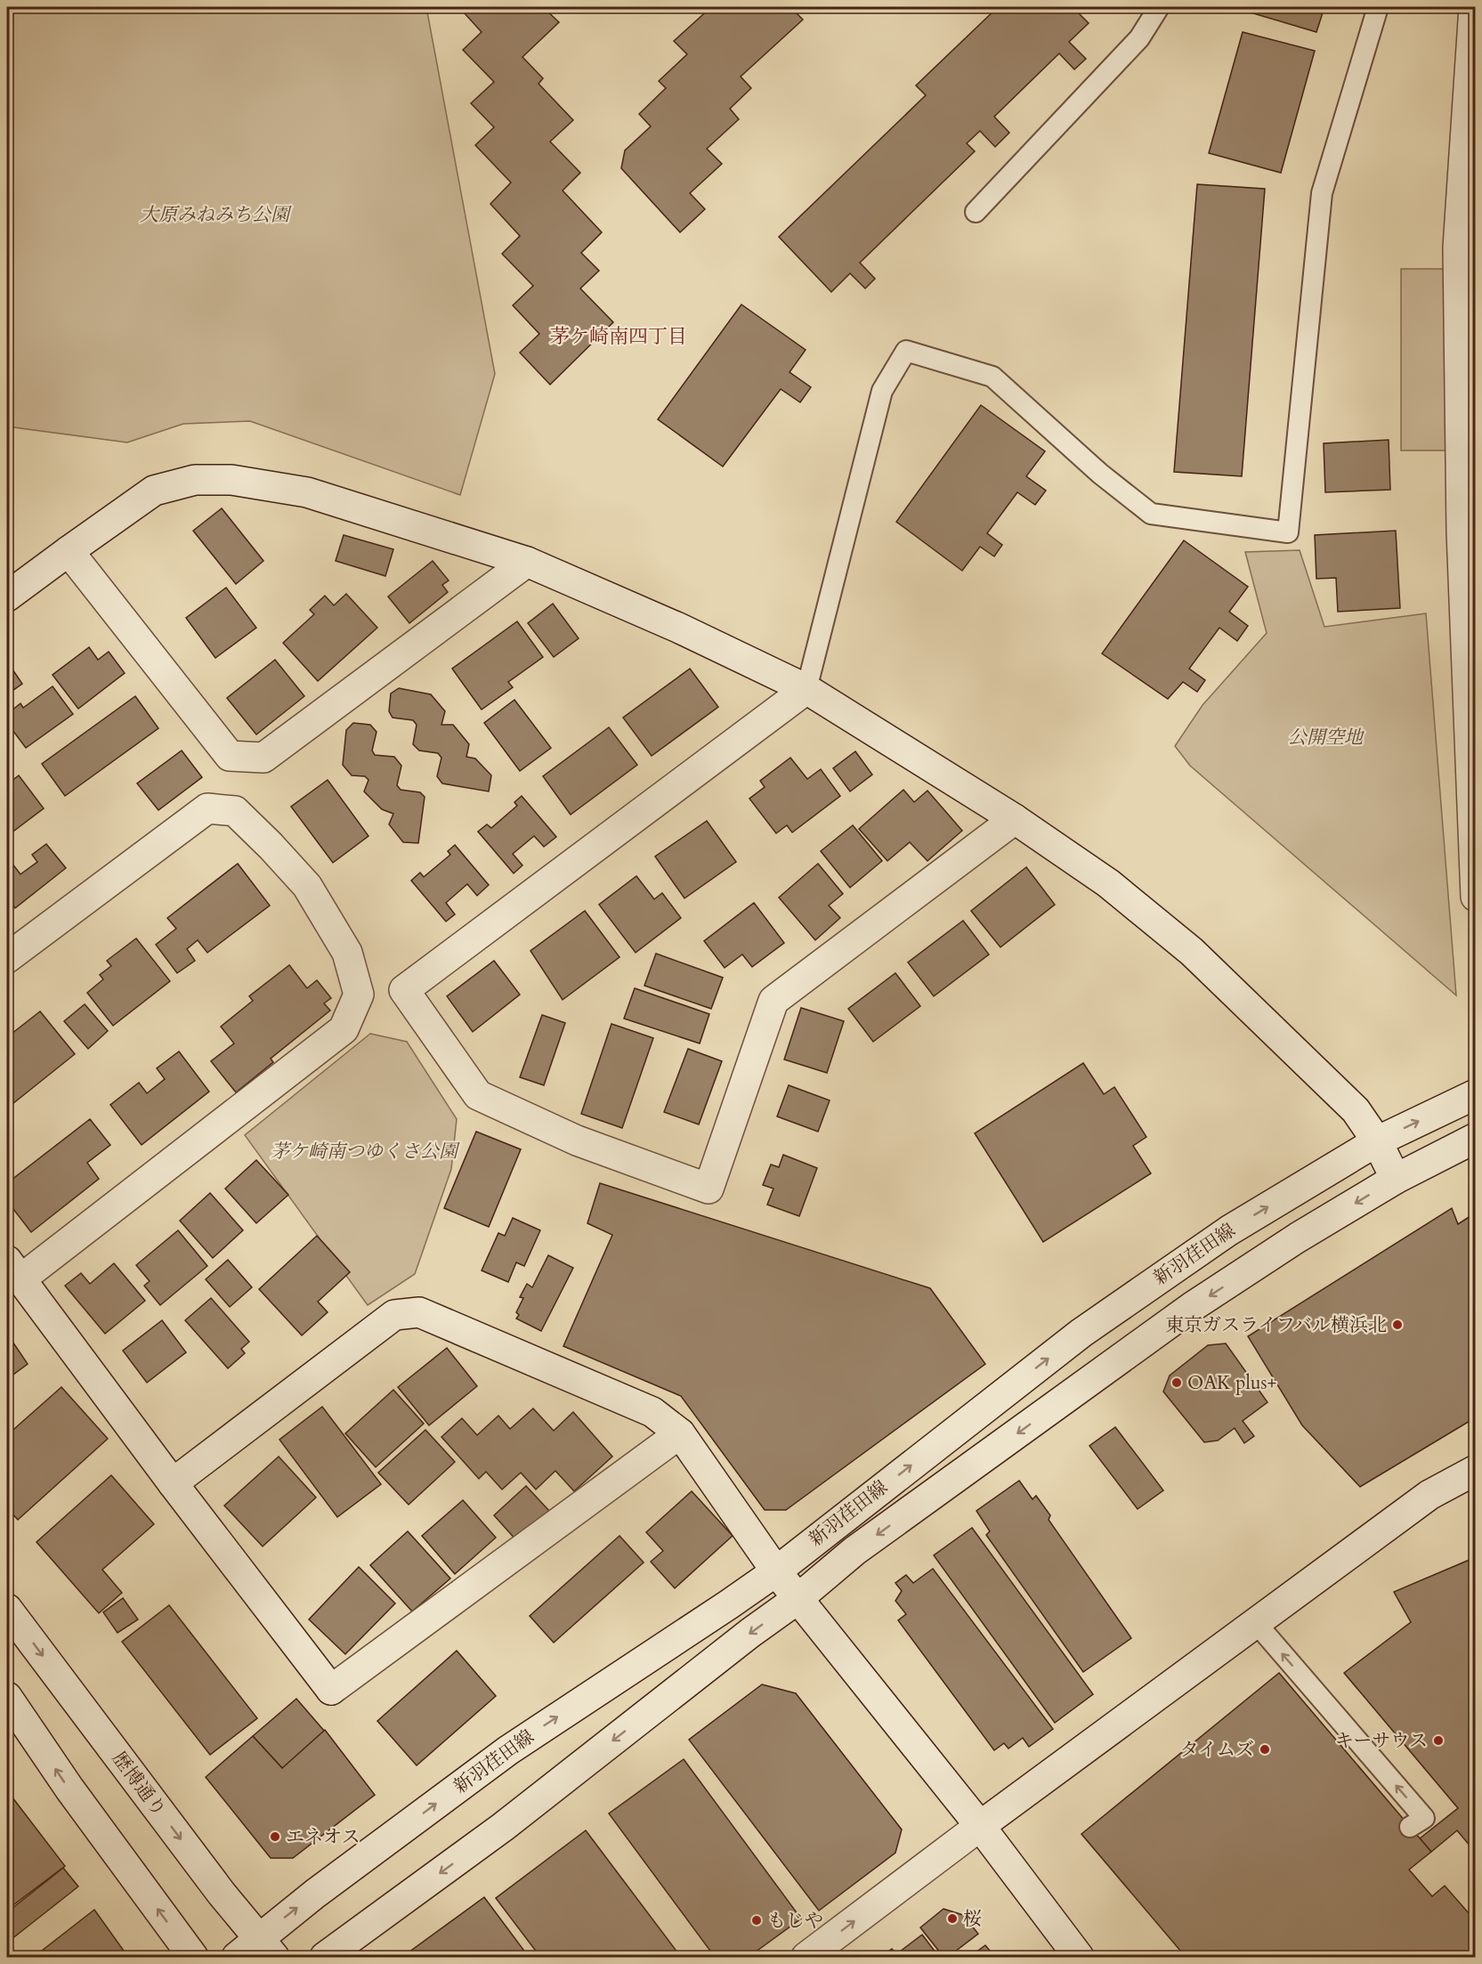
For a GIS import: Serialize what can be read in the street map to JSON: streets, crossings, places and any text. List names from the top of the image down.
{
  "streets": {
    "street": ["新羽荏田線", "歴博通り"]
  },
  "crossings": [
    ["新羽荏田線", "歴博通り"]
  ],
  "districts": ["茅ケ崎南四丁目"],
  "parks": ["大原みねみち公園", "公開空地", "茅ケ崎南つゆくさ公園"],
  "places": [
    "東京ガスライフバル横浜北",
    "OAK plus+",
    "キーサウス",
    "タイムズ",
    "エネオス",
    "桜",
    "もじや"
  ]
}
